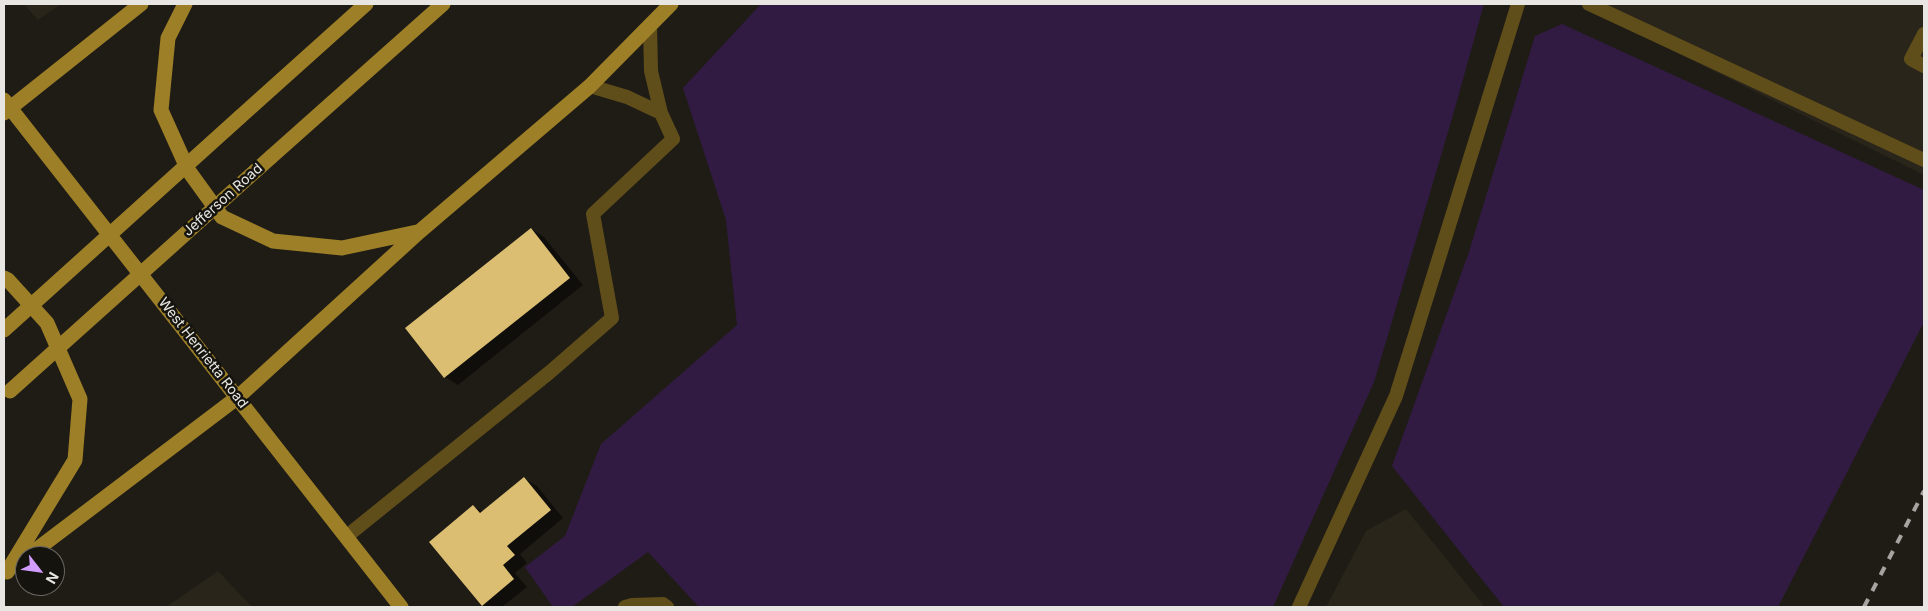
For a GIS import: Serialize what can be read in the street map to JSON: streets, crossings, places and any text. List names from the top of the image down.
{
  "streets": {
    "main road": ["Jefferson Road", "West Henrietta Road"]
  },
  "north": "bottom right"
}
